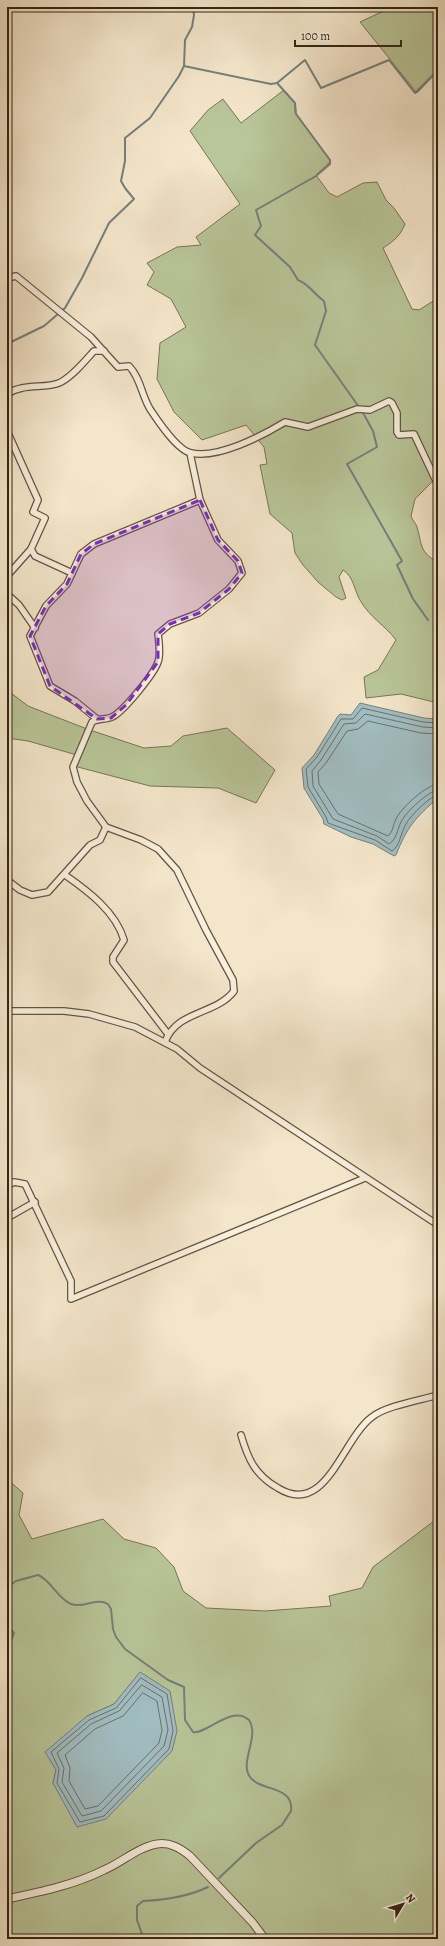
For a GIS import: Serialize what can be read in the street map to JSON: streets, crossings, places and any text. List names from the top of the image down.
{
  "scale_bar": "100 m",
  "north": "top right"
}
